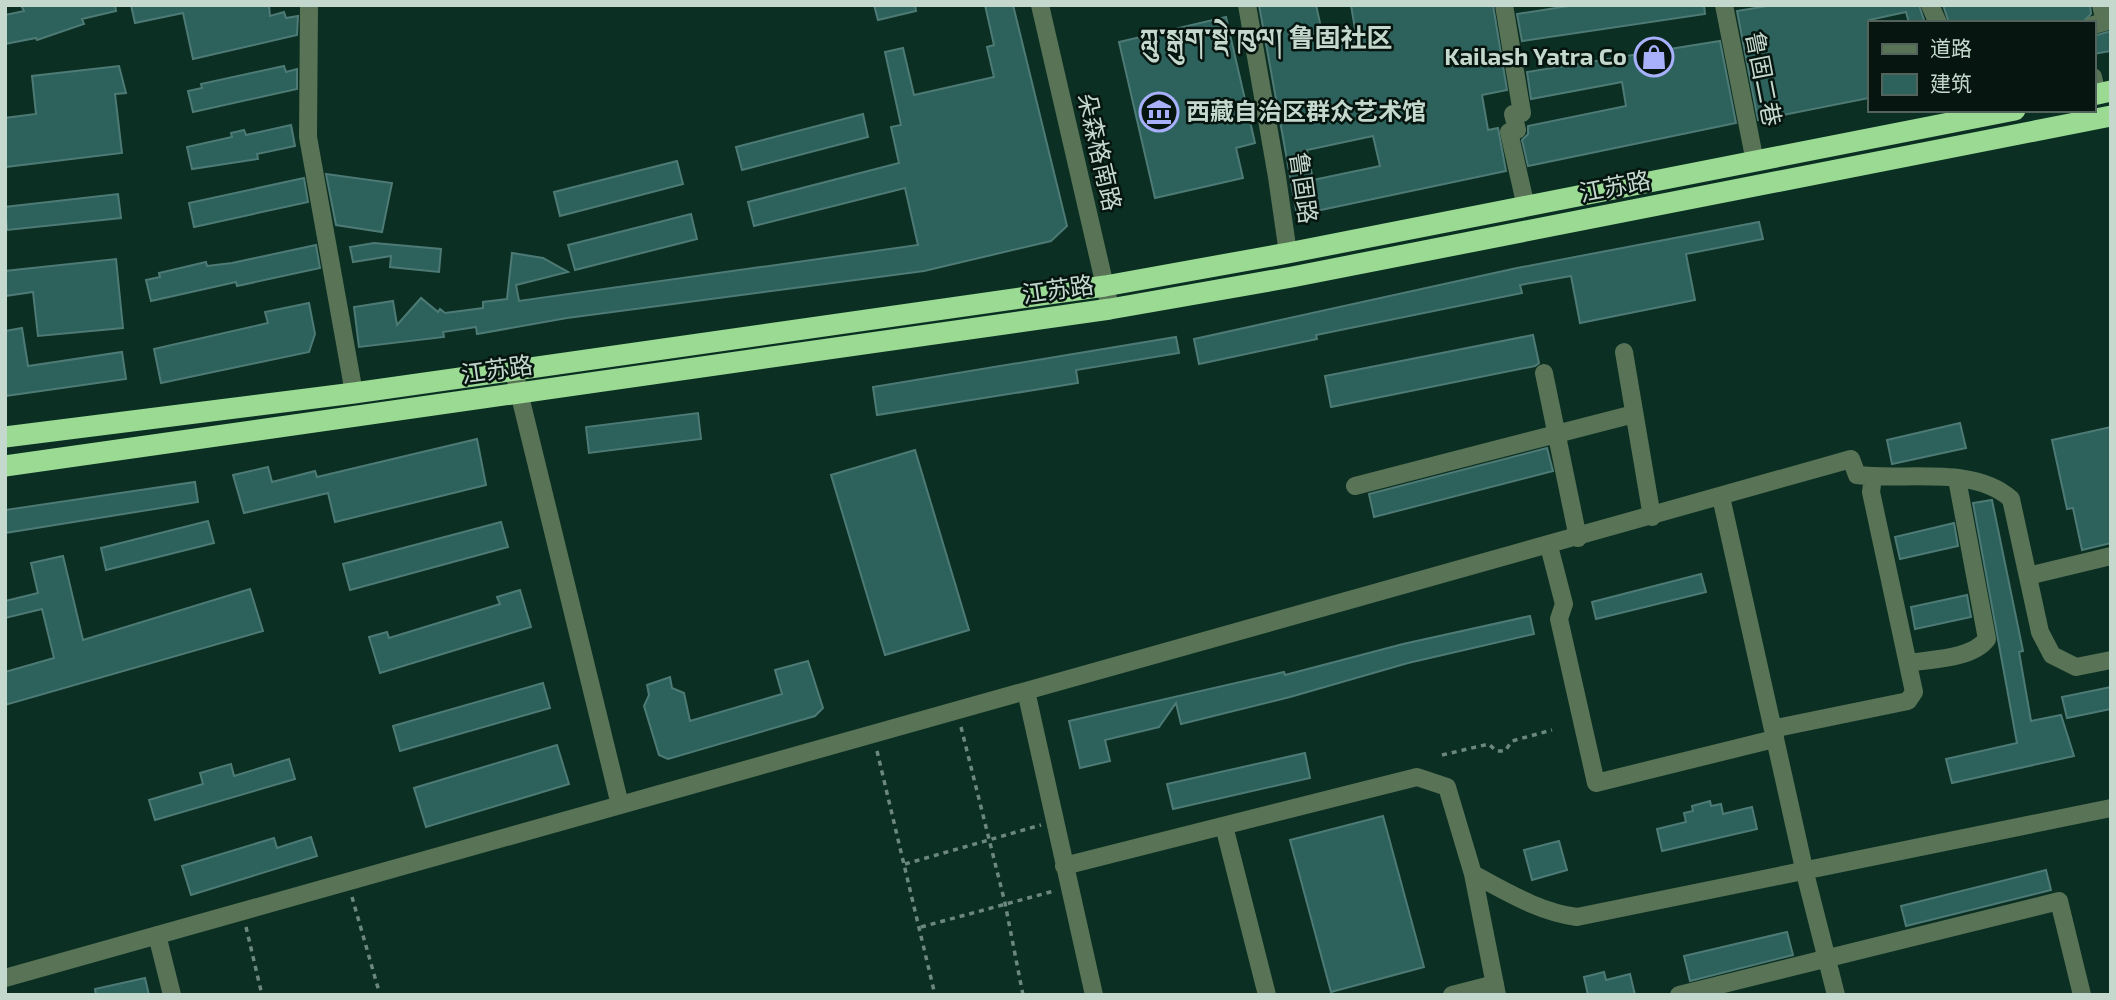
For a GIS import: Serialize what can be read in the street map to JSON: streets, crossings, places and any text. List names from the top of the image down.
{
  "streets": {
    "highway": ["江苏路"],
    "street": ["鲁固二巷", "朵森格南路", "鲁固路"]
  },
  "crossings": [
    ["鲁固二巷", "江苏路"],
    ["朵森格南路", "江苏路"],
    ["江苏路", "鲁固路"]
  ],
  "districts": ["ཀླུ་སྒུག་སྡེ་ཁུལ། 鲁固社区"],
  "places": {
    "shop": ["Kailash Yatra Co"],
    "museum": ["西藏自治区群众艺术馆"]
  },
  "legend": ["道路", "建筑"]
}
